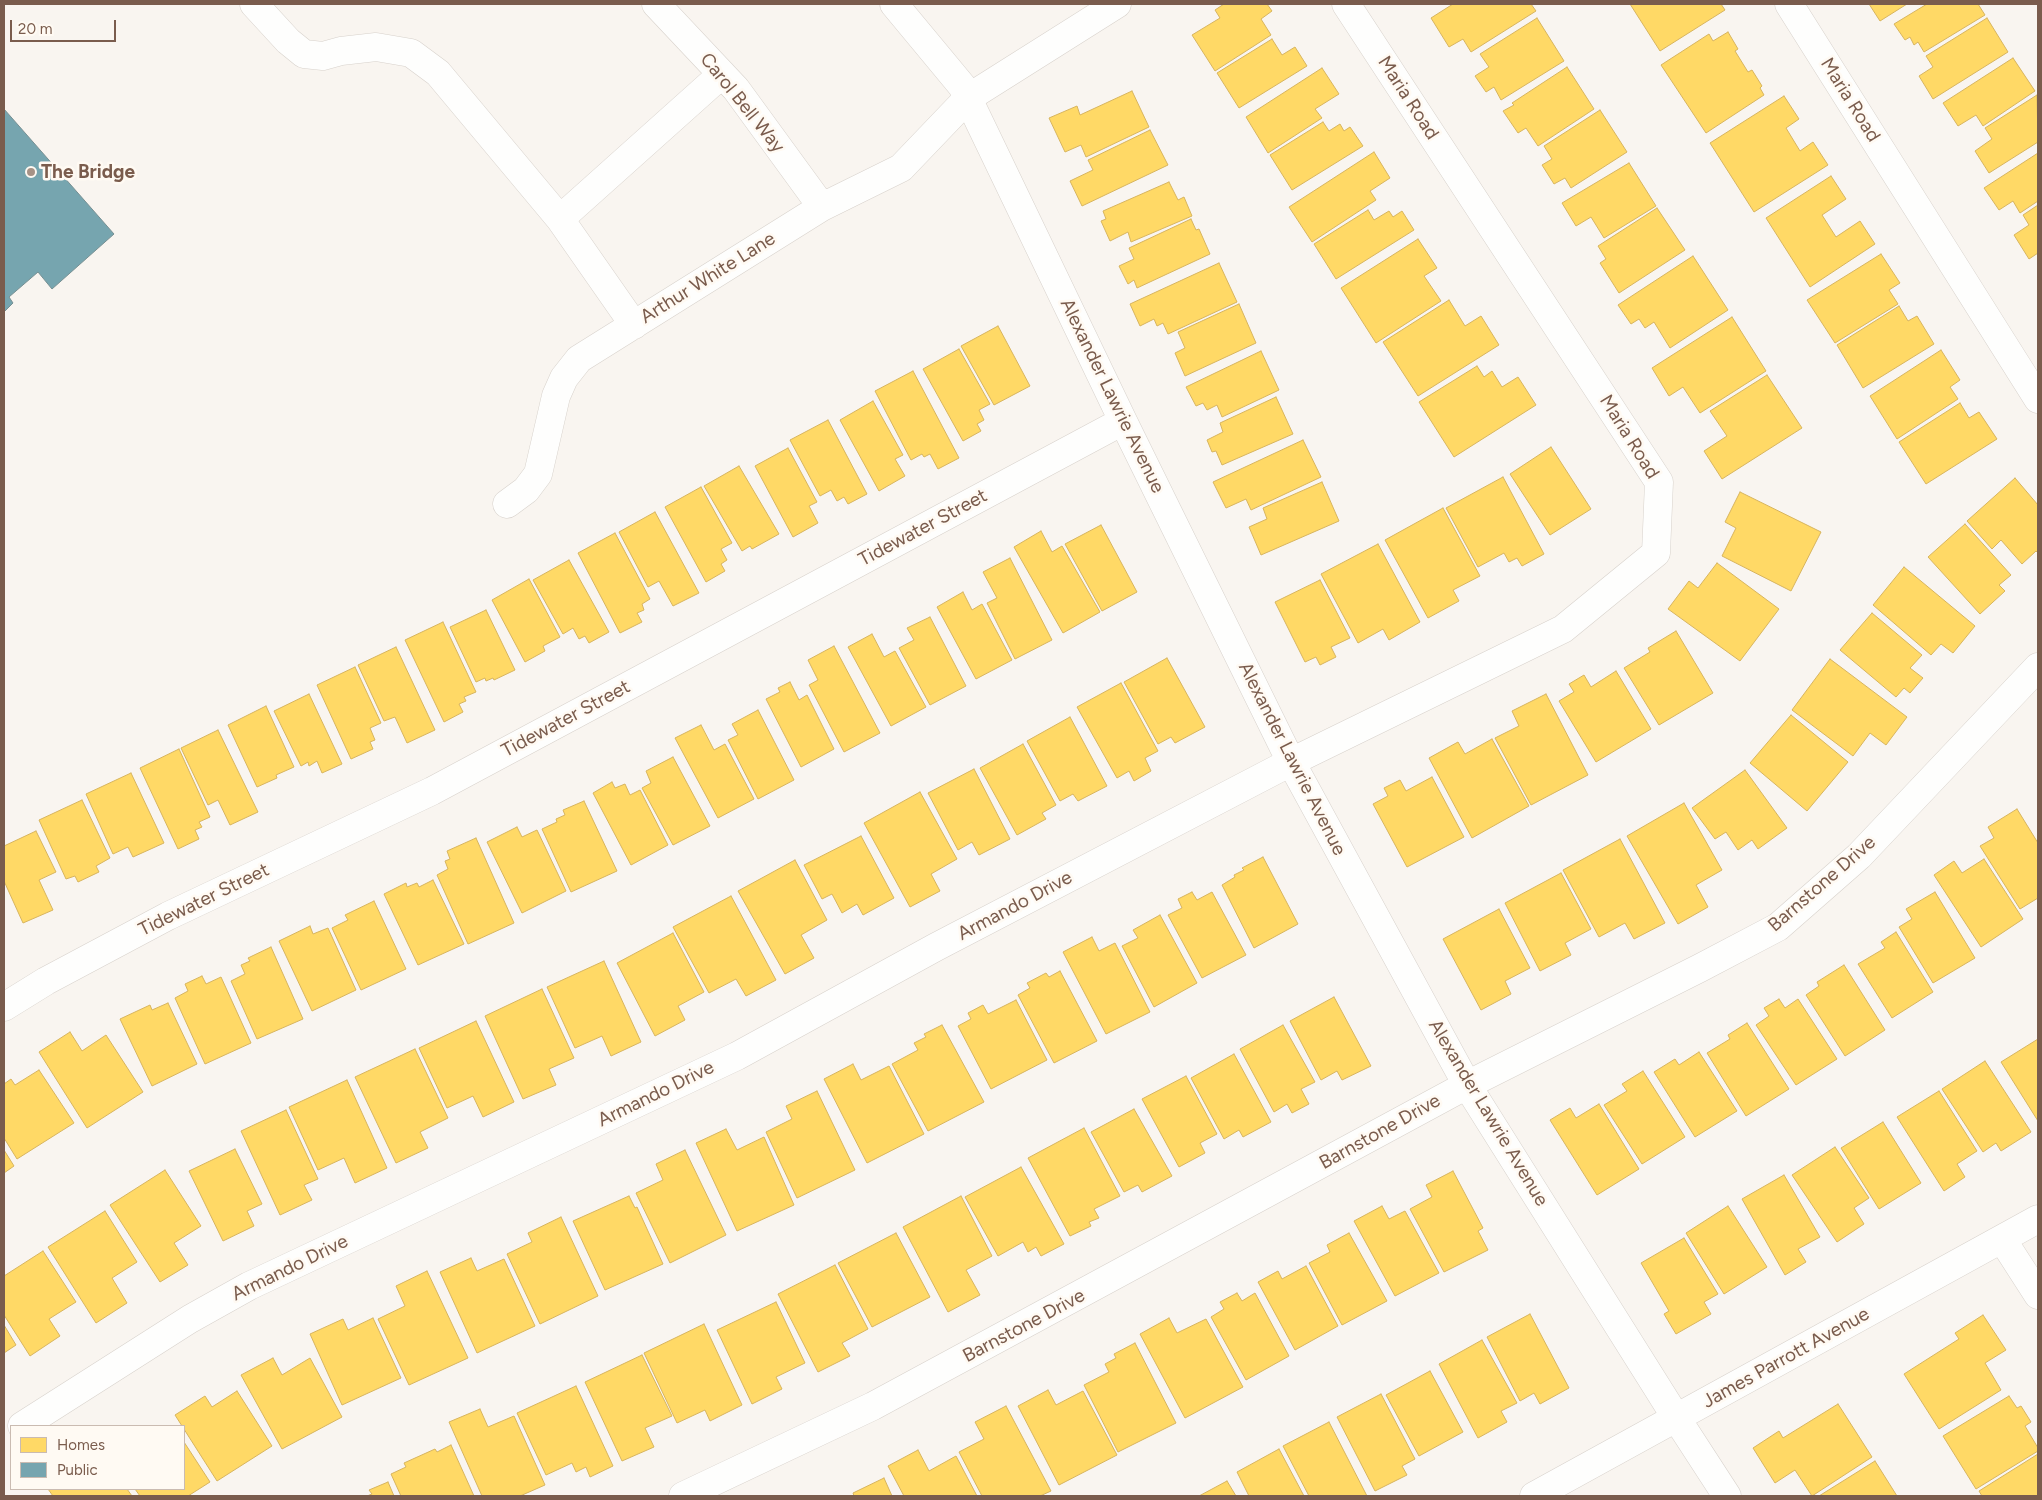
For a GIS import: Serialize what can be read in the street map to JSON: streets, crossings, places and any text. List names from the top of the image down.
{
  "streets": {
    "street": [
      "Maria Road",
      "Carol Bell Way",
      "Arthur White Lane",
      "Alexander Lawrie Avenue",
      "Tidewater Street",
      "Barnstone Drive",
      "Armando Drive",
      "James Parrott Avenue"
    ]
  },
  "crossings": [
    ["Maria Road", "Alexander Lawrie Avenue"],
    ["Maria Road", "Armando Drive"],
    ["Carol Bell Way", "Arthur White Lane"],
    ["Arthur White Lane", "Alexander Lawrie Avenue"],
    ["Alexander Lawrie Avenue", "Tidewater Street"],
    ["Alexander Lawrie Avenue", "Barnstone Drive"],
    ["Alexander Lawrie Avenue", "Armando Drive"],
    ["Alexander Lawrie Avenue", "James Parrott Avenue"]
  ],
  "places": ["The Bridge"],
  "legend": ["Homes", "Public"],
  "scale_bar": "20 m"
}
